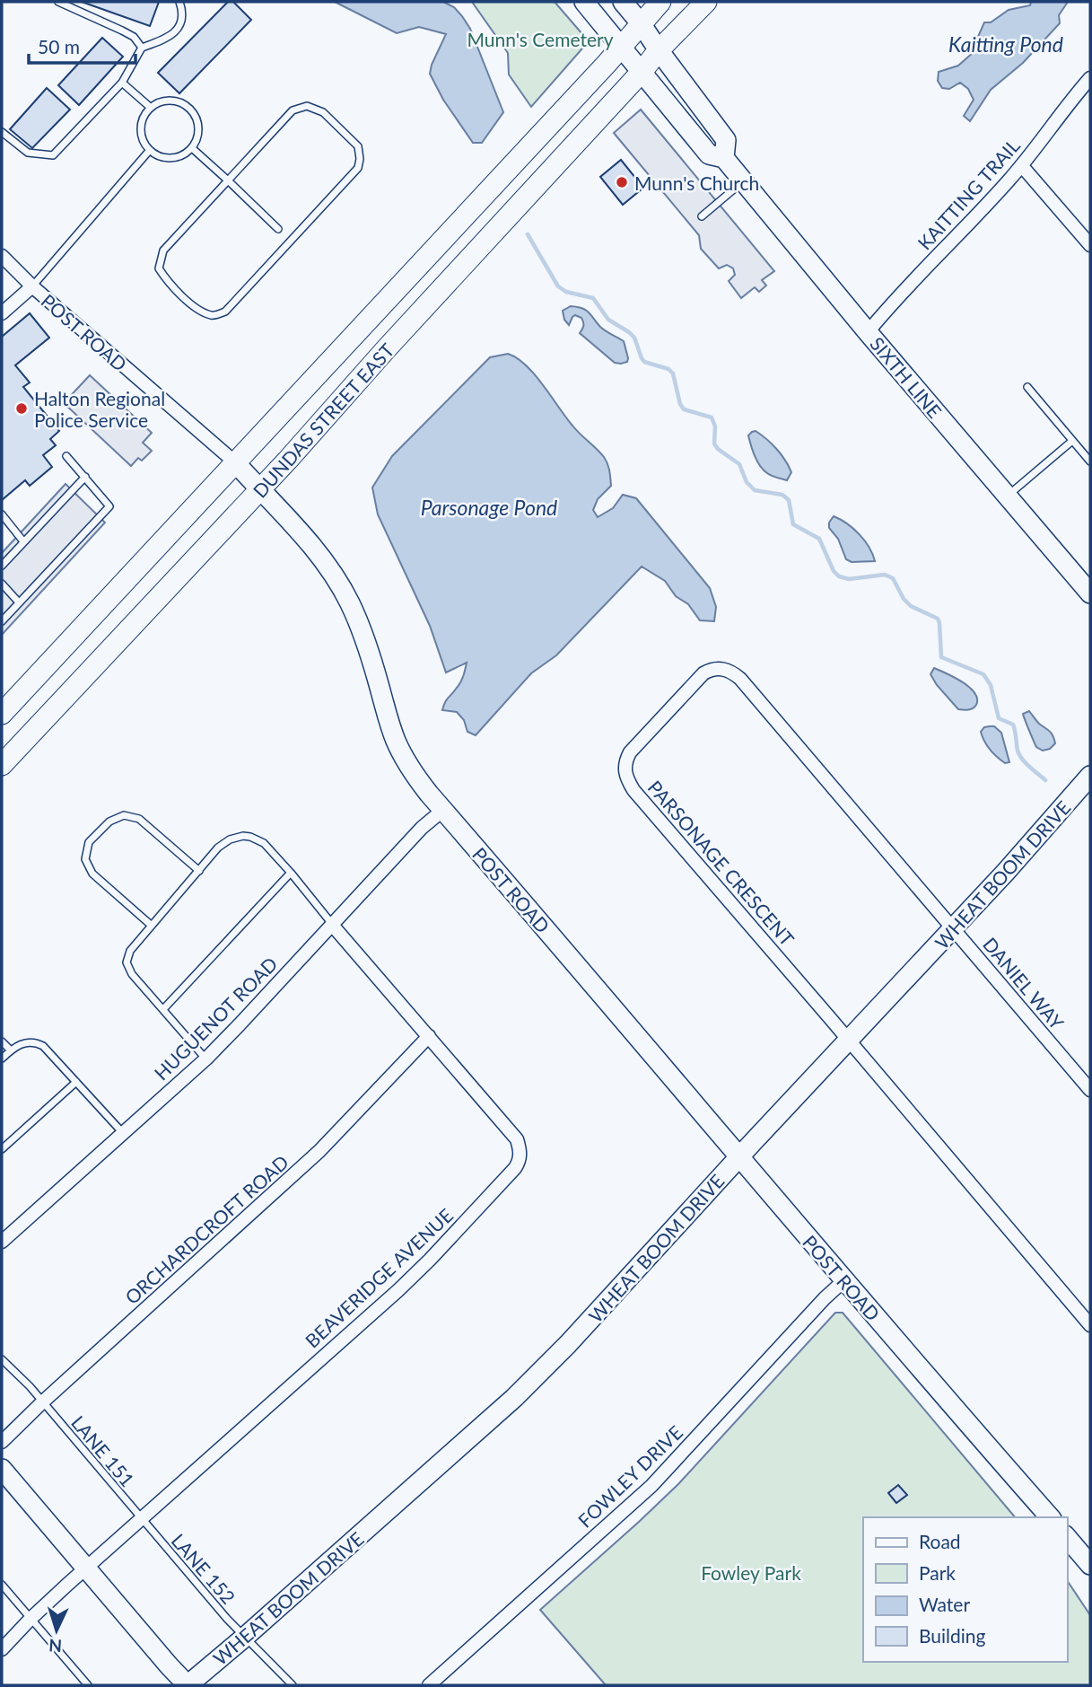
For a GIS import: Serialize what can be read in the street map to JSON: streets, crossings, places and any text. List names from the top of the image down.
{
  "streets": {
    "main road": ["DUNDAS STREET EAST"],
    "street": [
      "KAITTING TRAIL",
      "POST ROAD",
      "SIXTH LINE",
      "PARSONAGE CRESCENT",
      "WHEAT BOOM DRIVE",
      "DANIEL WAY",
      "HUGUENOT ROAD",
      "ORCHARDCROFT ROAD",
      "BEAVERIDGE AVENUE",
      "FOWLEY DRIVE"
    ],
    "lane": ["LANE 151", "LANE 152"]
  },
  "crossings": [
    ["KAITTING TRAIL", "SIXTH LINE"],
    ["POST ROAD", "DUNDAS STREET EAST"],
    ["POST ROAD", "WHEAT BOOM DRIVE"],
    ["POST ROAD", "HUGUENOT ROAD"],
    ["POST ROAD", "FOWLEY DRIVE"],
    ["SIXTH LINE", "DUNDAS STREET EAST"],
    ["PARSONAGE CRESCENT", "WHEAT BOOM DRIVE"],
    ["PARSONAGE CRESCENT", "DANIEL WAY"],
    ["WHEAT BOOM DRIVE", "DANIEL WAY"],
    ["WHEAT BOOM DRIVE", "LANE 152"],
    ["HUGUENOT ROAD", "BEAVERIDGE AVENUE"],
    ["ORCHARDCROFT ROAD", "BEAVERIDGE AVENUE"],
    ["ORCHARDCROFT ROAD", "LANE 151"],
    ["BEAVERIDGE AVENUE", "LANE 151"],
    ["BEAVERIDGE AVENUE", "LANE 152"],
    ["LANE 151", "LANE 152"]
  ],
  "water": ["Kaitting Pond", "Parsonage Pond"],
  "parks": ["Munn's Cemetery", "Fowley Park"],
  "places": ["Munn's Church", "Halton Regional Police Service"],
  "legend": [
    "Road",
    "Park",
    "Water",
    "Building"
  ],
  "scale_bar": "50 m",
  "north": "bottom"
}
